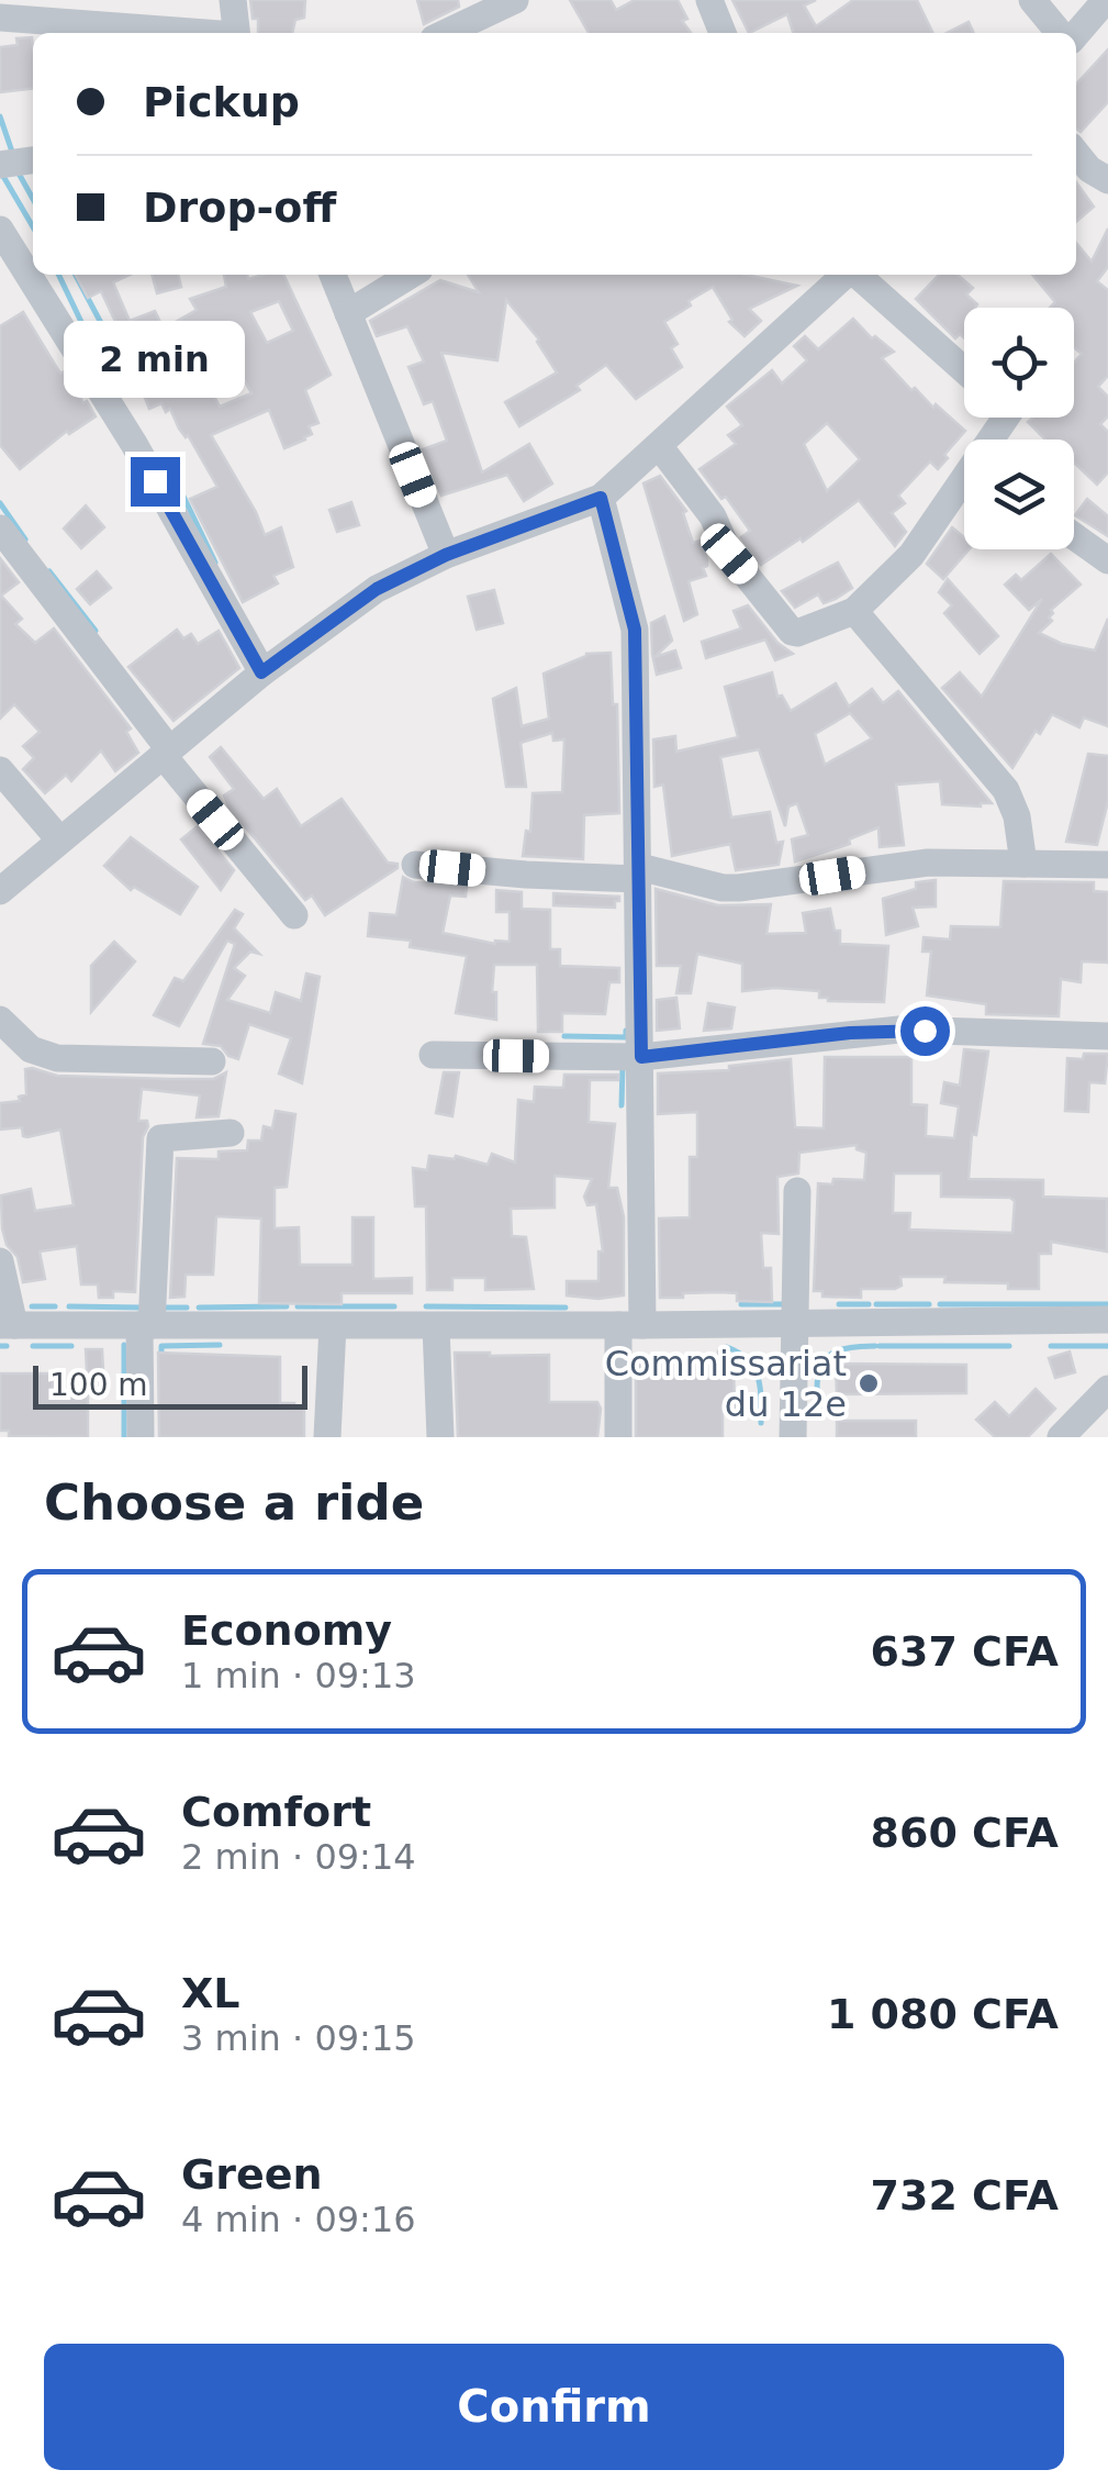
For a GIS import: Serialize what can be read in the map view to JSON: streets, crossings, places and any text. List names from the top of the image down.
{
  "places": ["Commissariat du 12e"],
  "scale_bar": "100 m",
  "page": {
    "banner": ["Pickup", "Drop-off"],
    "bubble": "2 min",
    "scale": "100 m",
    "heading": "Choose a ride",
    "list": [
      {
        "name": "Economy",
        "note": "1 min · 09:13",
        "value": "637 CFA"
      },
      {
        "name": "Comfort",
        "note": "2 min · 09:14",
        "value": "860 CFA"
      },
      {
        "name": "XL",
        "note": "3 min · 09:15",
        "value": "1 080 CFA"
      },
      {
        "name": "Green",
        "note": "4 min · 09:16",
        "value": "732 CFA"
      }
    ],
    "buttons": "Confirm"
  }
}
